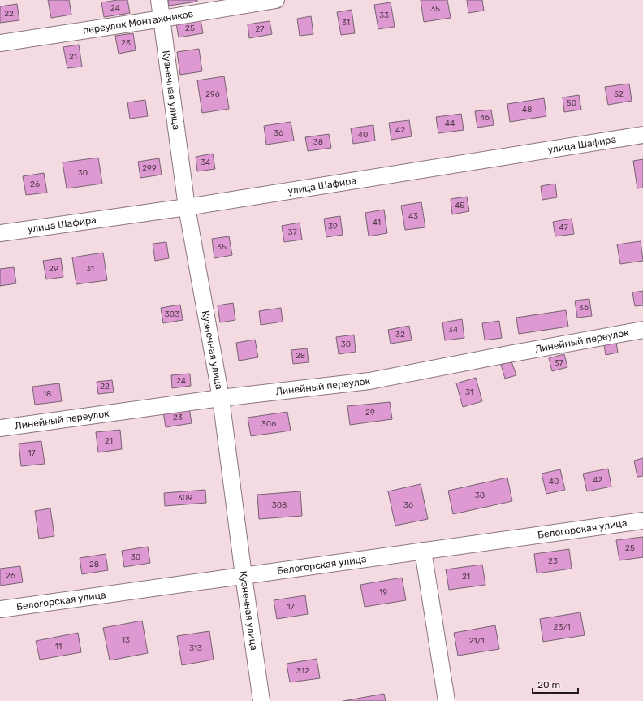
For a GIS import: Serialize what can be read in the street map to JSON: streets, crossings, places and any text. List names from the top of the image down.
{
  "streets": {
    "street": [
      "переулок Монтажников",
      "Кузнечная улица",
      "улица Шафира",
      "Линейный переулок",
      "Белогорская улица"
    ]
  },
  "crossings": [
    ["переулок Монтажников", "Кузнечная улица"],
    ["Кузнечная улица", "улица Шафира"],
    ["Кузнечная улица", "Линейный переулок"],
    ["Кузнечная улица", "Белогорская улица"]
  ],
  "house_numbers": [
    "24",
    "35",
    "22",
    "33",
    "31",
    "25",
    "27",
    "23",
    "21",
    "296",
    "52",
    "50",
    "48",
    "46",
    "44",
    "42",
    "36",
    "40",
    "38",
    "34",
    "299",
    "30",
    "26",
    "45",
    "43",
    "41",
    "39",
    "47",
    "37",
    "35",
    "29",
    "31",
    "36",
    "303",
    "34",
    "32",
    "30",
    "28",
    "37",
    "24",
    "22",
    "31",
    "18",
    "29",
    "23",
    "306",
    "21",
    "17",
    "42",
    "40",
    "38",
    "309",
    "308",
    "36",
    "25",
    "30",
    "23",
    "28",
    "26",
    "21",
    "19",
    "17",
    "23/1",
    "13",
    "21/1",
    "11",
    "313",
    "312"
  ],
  "scale_bar": "20 m"
}
